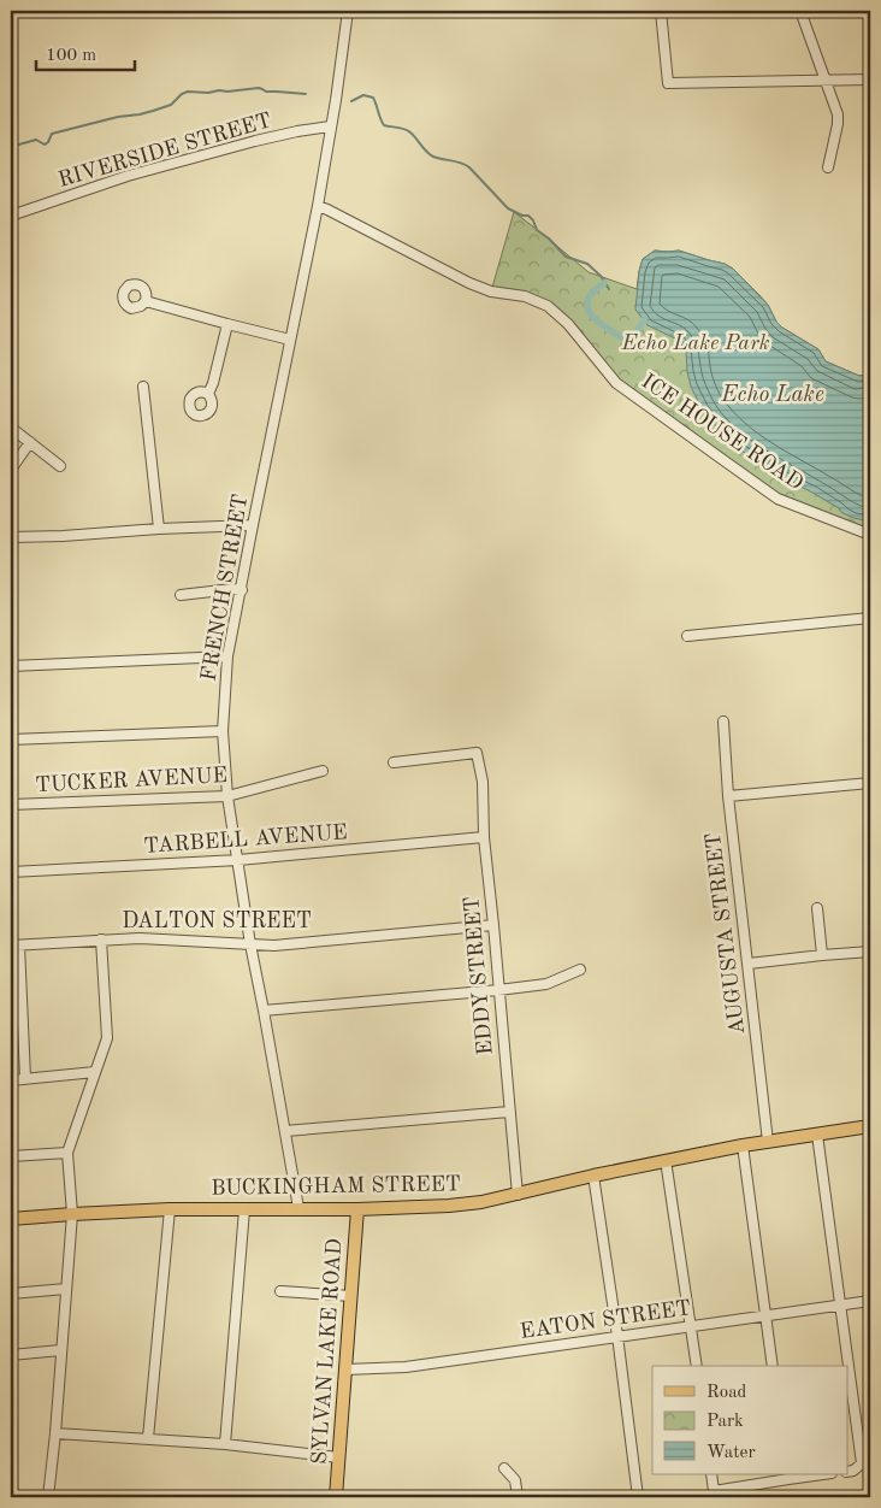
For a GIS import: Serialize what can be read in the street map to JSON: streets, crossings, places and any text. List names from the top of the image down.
{
  "streets": {
    "main road": ["BUCKINGHAM STREET", "SYLVAN LAKE ROAD"],
    "street": [
      "RIVERSIDE STREET",
      "ICE HOUSE ROAD",
      "FRENCH STREET",
      "TUCKER AVENUE",
      "TARBELL AVENUE",
      "DALTON STREET",
      "AUGUSTA STREET",
      "EDDY STREET",
      "EATON STREET"
    ]
  },
  "crossings": [
    ["RIVERSIDE STREET", "FRENCH STREET"],
    ["ICE HOUSE ROAD", "FRENCH STREET"],
    ["FRENCH STREET", "TUCKER AVENUE"],
    ["FRENCH STREET", "TARBELL AVENUE"],
    ["FRENCH STREET", "DALTON STREET"],
    ["FRENCH STREET", "BUCKINGHAM STREET"],
    ["TARBELL AVENUE", "EDDY STREET"],
    ["DALTON STREET", "EDDY STREET"],
    ["AUGUSTA STREET", "BUCKINGHAM STREET"],
    ["EDDY STREET", "BUCKINGHAM STREET"],
    ["BUCKINGHAM STREET", "SYLVAN LAKE ROAD"],
    ["EATON STREET", "SYLVAN LAKE ROAD"]
  ],
  "water": ["Echo Lake"],
  "parks": ["Echo Lake Park"],
  "legend": ["Road", "Park", "Water"],
  "scale_bar": "100 m"
}
